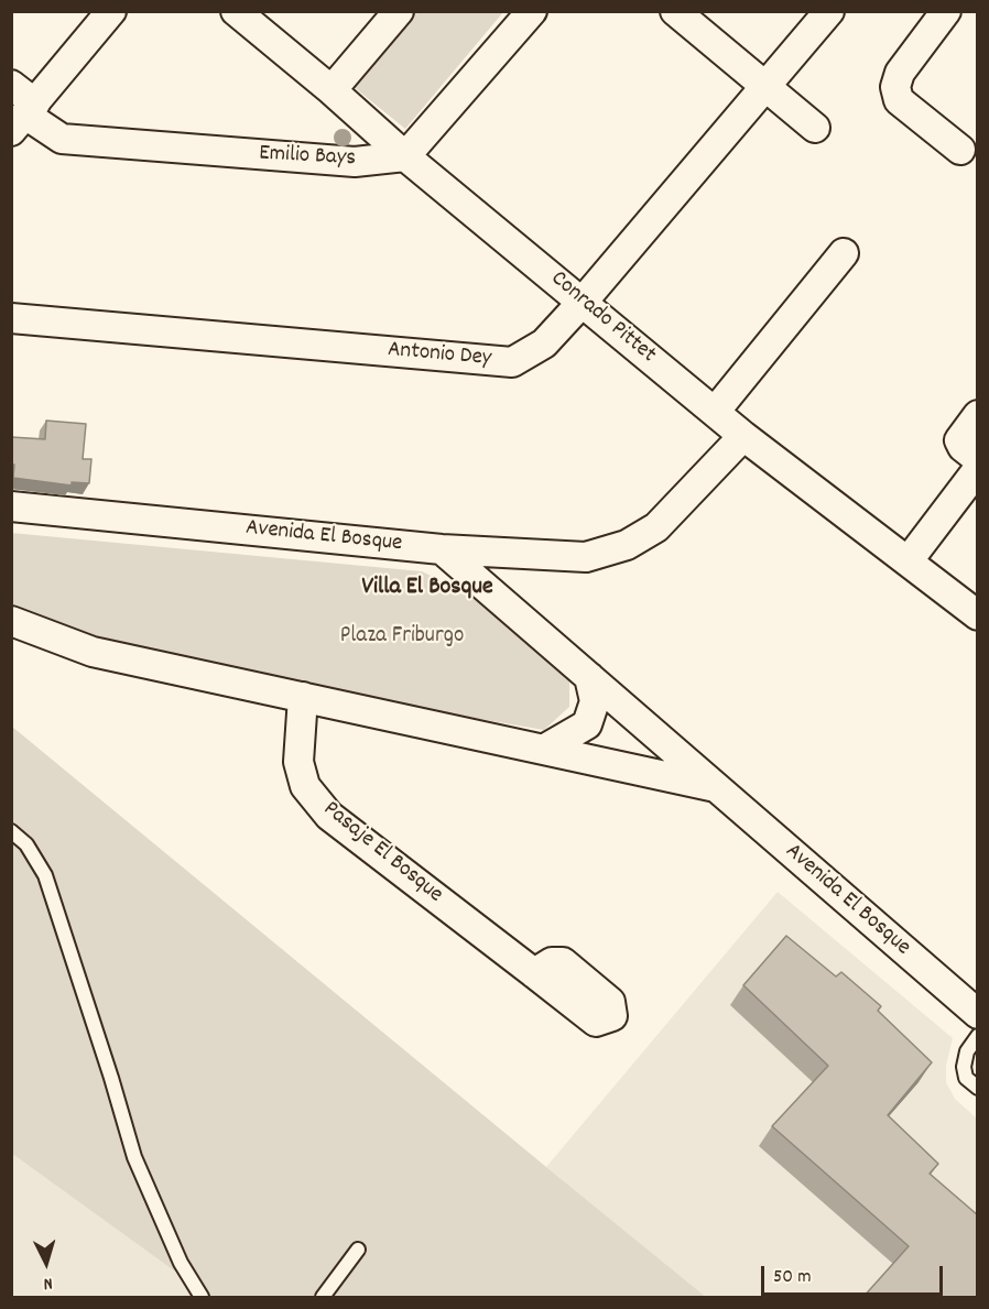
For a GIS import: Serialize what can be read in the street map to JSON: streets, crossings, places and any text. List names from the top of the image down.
{
  "streets": {
    "street": [
      "Emilio Bays",
      "Conrado Pittet",
      "Antonio Dey",
      "Avenida El Bosque",
      "Pasaje El Bosque"
    ]
  },
  "crossings": [
    ["Emilio Bays", "Conrado Pittet"],
    ["Conrado Pittet", "Antonio Dey"],
    ["Avenida El Bosque", "Pasaje El Bosque"]
  ],
  "districts": ["Villa El Bosque"],
  "parks": ["Plaza Friburgo"],
  "scale_bar": "50 m",
  "north": "bottom"
}
